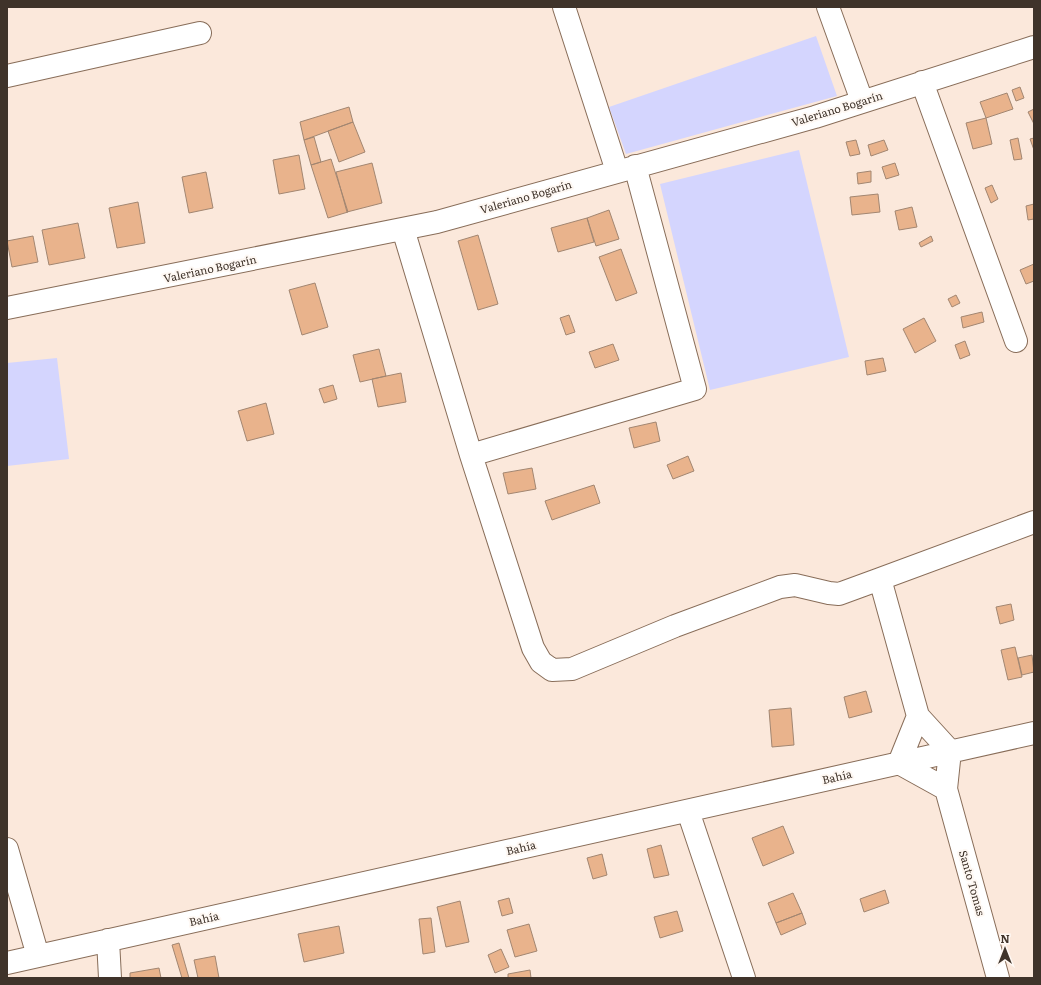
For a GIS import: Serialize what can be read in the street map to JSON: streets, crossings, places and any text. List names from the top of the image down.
{
  "streets": {
    "street": ["Valeriano Bogarín", "Bahía", "Santo Tomas"]
  },
  "crossings": [
    ["Bahía", "Santo Tomas"]
  ],
  "north": "top"
}
